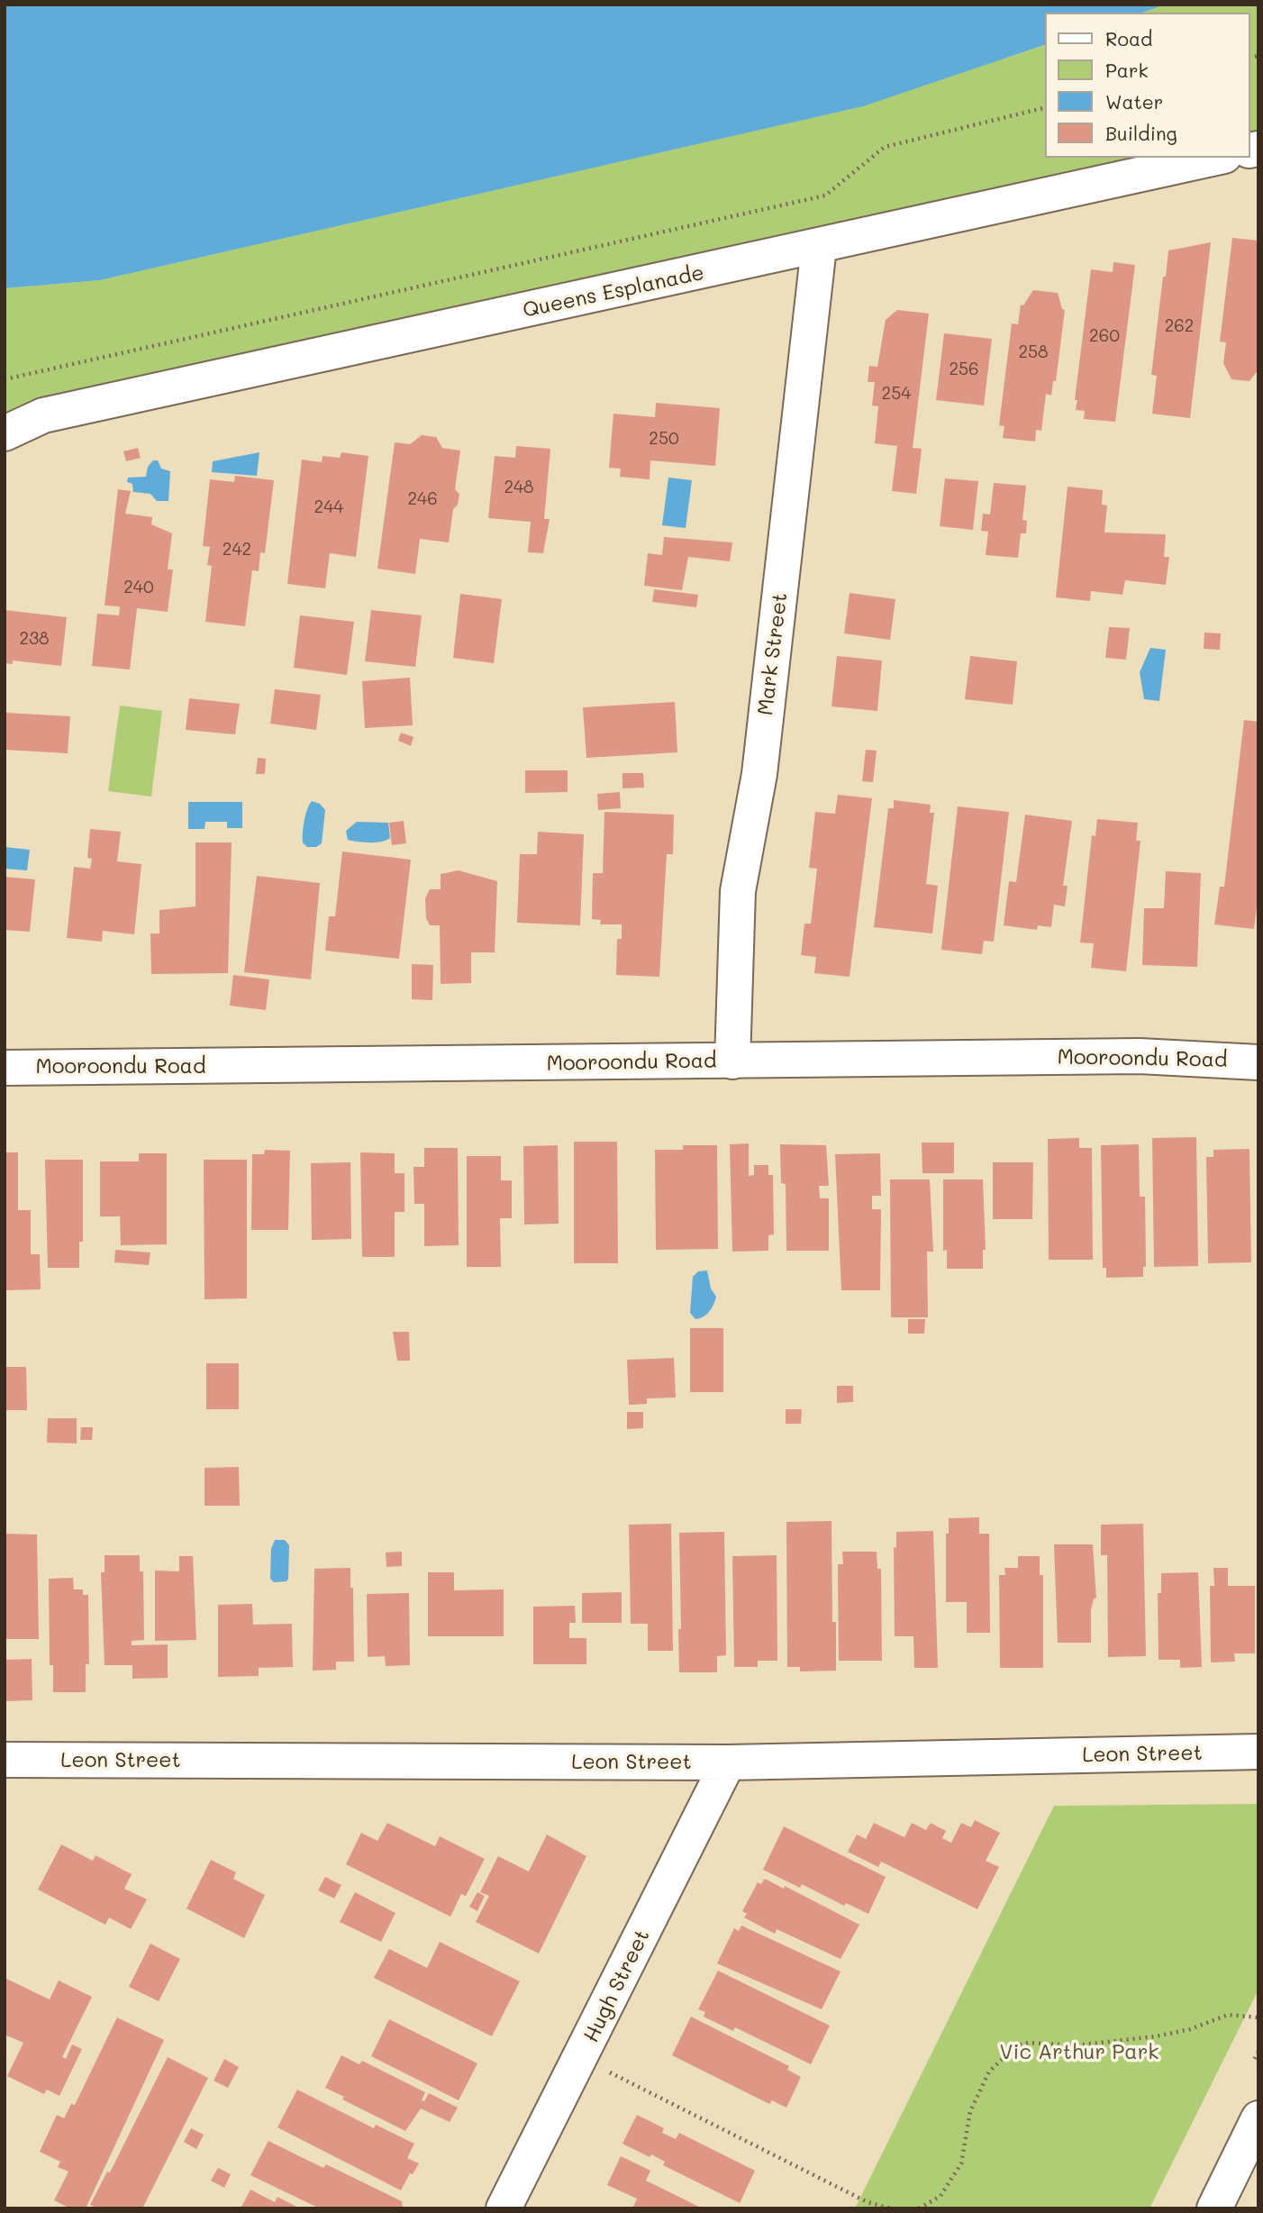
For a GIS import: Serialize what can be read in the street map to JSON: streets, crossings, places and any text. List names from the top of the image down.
{
  "streets": {
    "street": [
      "Queens Esplanade",
      "Mark Street",
      "Mooroondu Road",
      "Leon Street",
      "Hugh Street"
    ]
  },
  "crossings": [
    ["Queens Esplanade", "Mark Street"],
    ["Mark Street", "Mooroondu Road"],
    ["Leon Street", "Hugh Street"]
  ],
  "parks": ["Vic Arthur Park"],
  "house_numbers": [
    "262",
    "260",
    "258",
    "256",
    "254",
    "250",
    "248",
    "246",
    "244",
    "242",
    "240",
    "238"
  ],
  "legend": [
    "Road",
    "Park",
    "Water",
    "Building"
  ]
}
